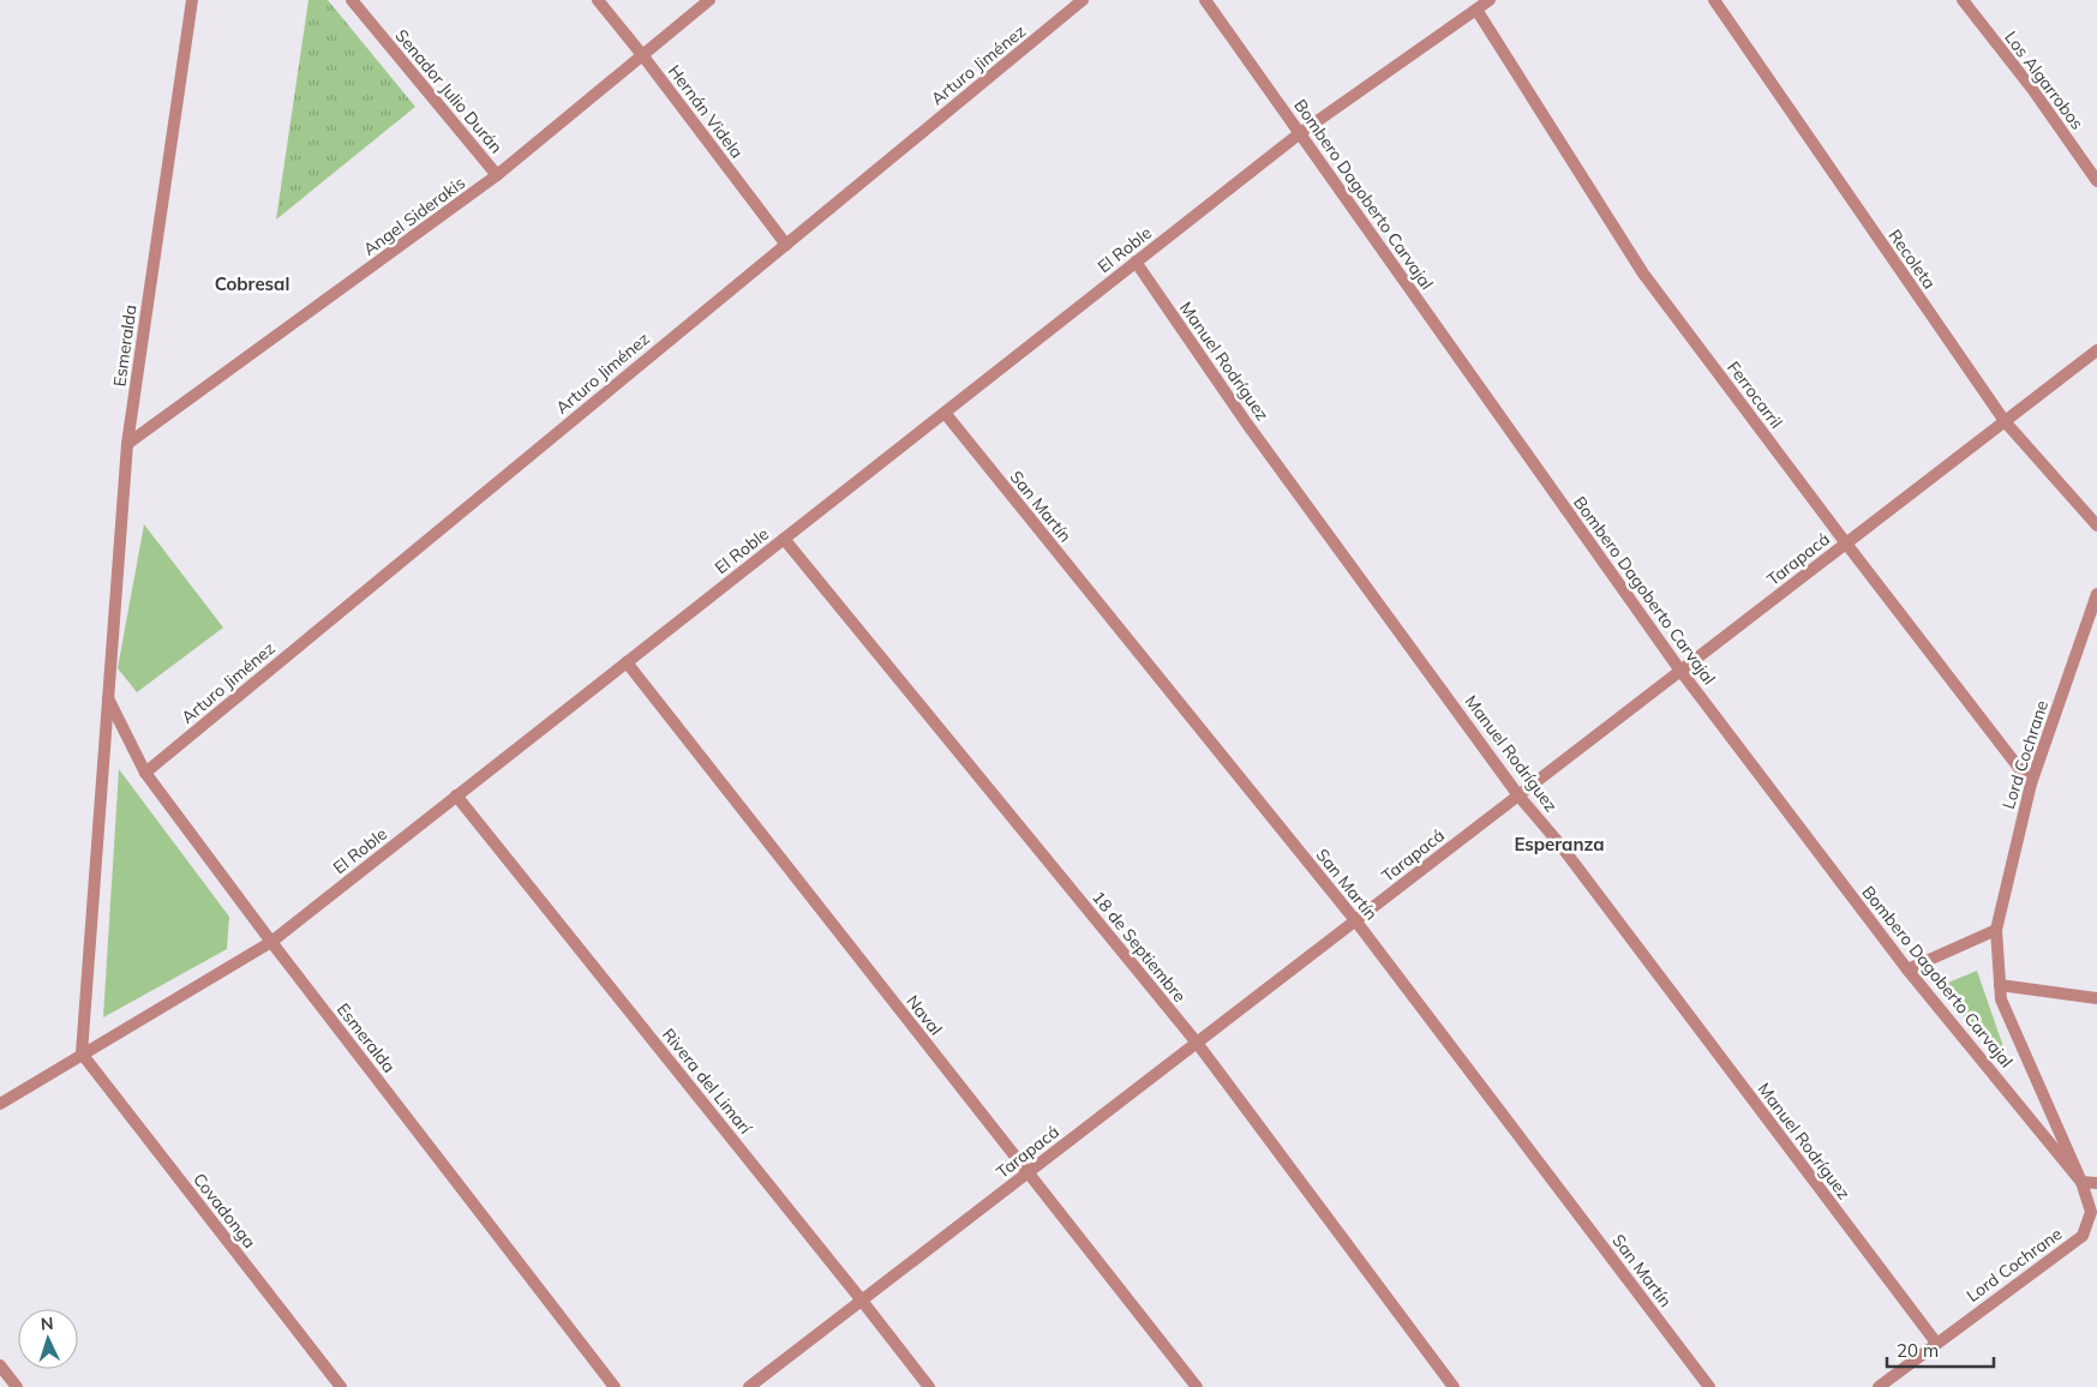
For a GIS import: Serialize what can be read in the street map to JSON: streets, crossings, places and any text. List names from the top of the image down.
{
  "streets": {
    "street": [
      "Arturo Jiménez",
      "Los Algarrobos",
      "Senador Julio Durán",
      "Hernán Videla",
      "Bombero Dagoberto Carvajal",
      "Angel Siderakis",
      "El Roble",
      "Recoleta",
      "Esmeralda",
      "Manuel Rodríguez",
      "Ferrocarril",
      "San Martín",
      "Tarapacá",
      "Lord Cochrane",
      "18 de Septiembre",
      "Naval",
      "Rivera del Limarí",
      "Covadonga"
    ]
  },
  "crossings": [
    ["Arturo Jiménez", "Hernán Videla"],
    ["Arturo Jiménez", "Esmeralda"],
    ["Senador Julio Durán", "Angel Siderakis"],
    ["Hernán Videla", "Angel Siderakis"],
    ["Bombero Dagoberto Carvajal", "El Roble"],
    ["Bombero Dagoberto Carvajal", "Tarapacá"],
    ["Bombero Dagoberto Carvajal", "Lord Cochrane"],
    ["Angel Siderakis", "Esmeralda"],
    ["El Roble", "Esmeralda"],
    ["El Roble", "Manuel Rodríguez"],
    ["El Roble", "Ferrocarril"],
    ["El Roble", "San Martín"],
    ["El Roble", "18 de Septiembre"],
    ["El Roble", "Naval"],
    ["El Roble", "Rivera del Limarí"],
    ["El Roble", "Covadonga"],
    ["Recoleta", "Tarapacá"],
    ["Esmeralda", "Covadonga"],
    ["Manuel Rodríguez", "Tarapacá"],
    ["Manuel Rodríguez", "Lord Cochrane"],
    ["Ferrocarril", "Tarapacá"],
    ["Ferrocarril", "Lord Cochrane"],
    ["San Martín", "Tarapacá"],
    ["Tarapacá", "18 de Septiembre"],
    ["Tarapacá", "Naval"],
    ["Tarapacá", "Rivera del Limarí"]
  ],
  "districts": ["Cobresal", "Esperanza"],
  "scale_bar": "20 m",
  "north": "top"
}
